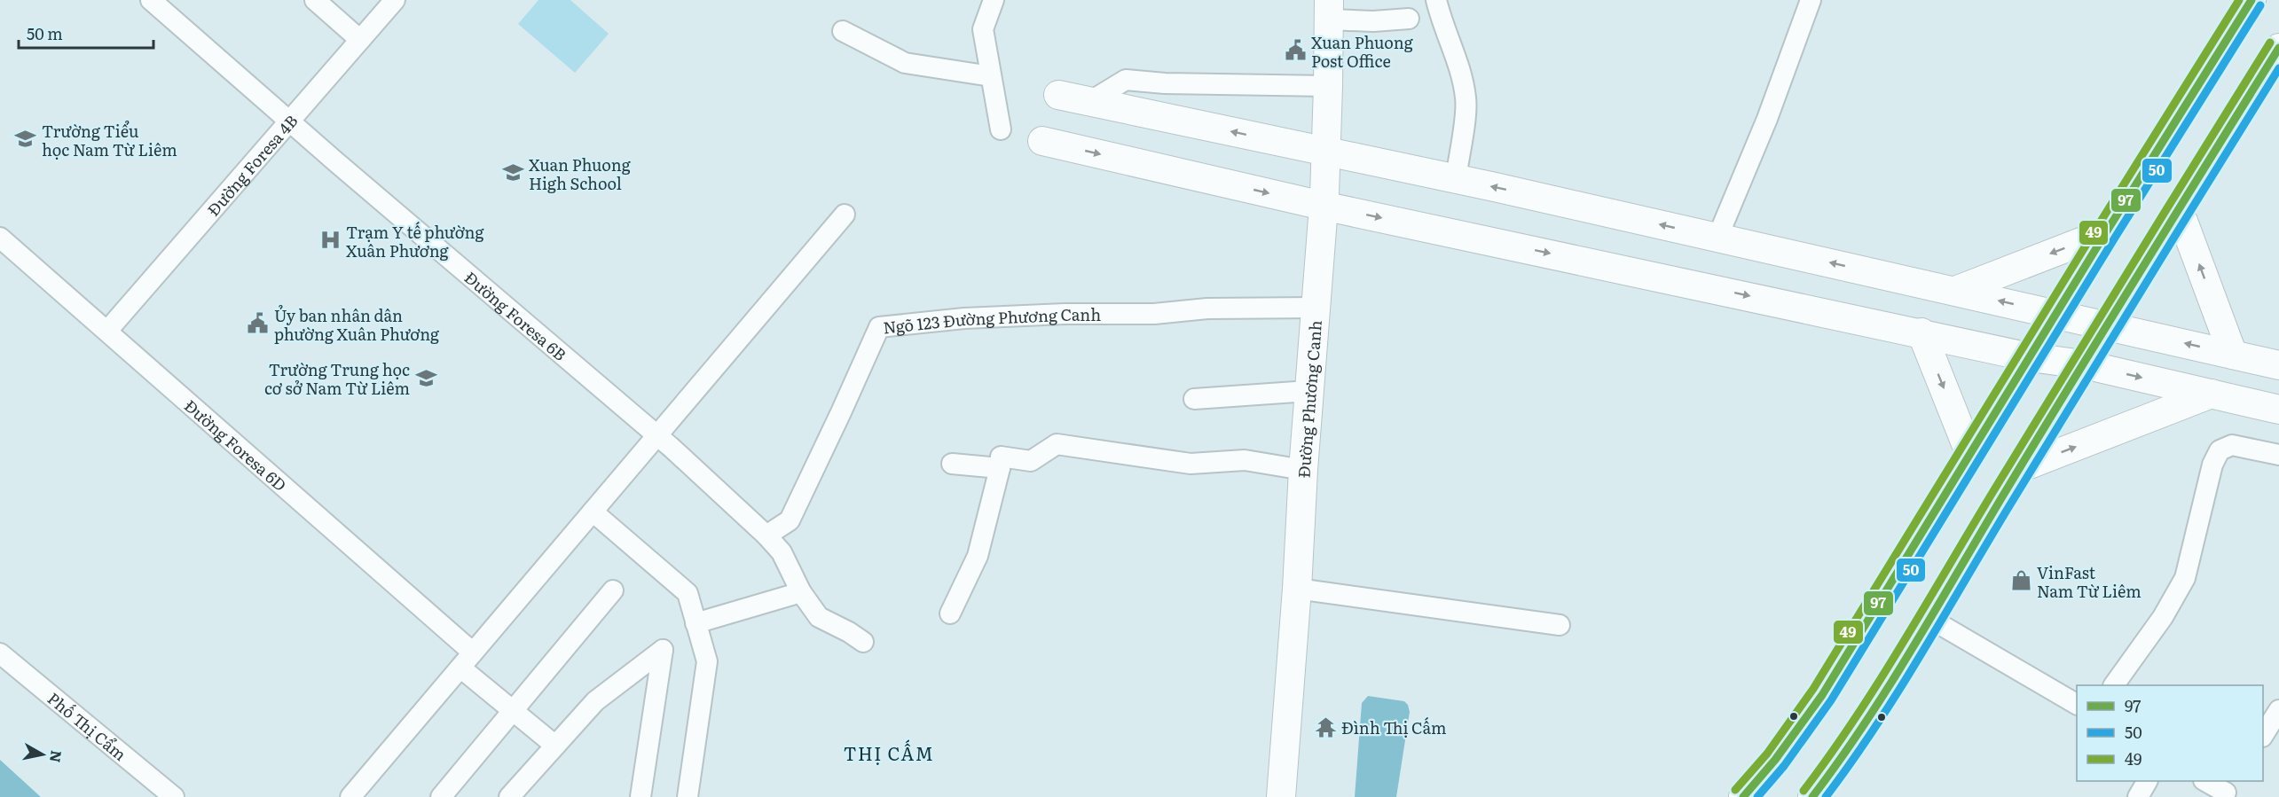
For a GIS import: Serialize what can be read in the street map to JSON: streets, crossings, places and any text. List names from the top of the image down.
{
  "streets": {
    "street": [
      "Đường Foresa 4B",
      "Đường Foresa 6B",
      "Ngõ 123 Đường Phương Canh",
      "Đường Phương Canh",
      "Đường Foresa 6D",
      "Phố Thị Cẩm"
    ]
  },
  "crossings": [
    ["Đường Foresa 4B", "Đường Foresa 6B"],
    ["Đường Foresa 4B", "Đường Foresa 6D"],
    ["Đường Foresa 6B", "Ngõ 123 Đường Phương Canh"],
    ["Ngõ 123 Đường Phương Canh", "Đường Phương Canh"]
  ],
  "districts": ["THỊ CẤM"],
  "places": {
    "public building": ["Xuan Phuong Post Office", "Ủy ban nhân dân phường Xuân Phương"],
    "school or university": ["Trường Tiểu học Nam Từ Liêm", "Xuan Phuong High School", "Trường Trung học cơ sở Nam Từ Liêm"],
    "hospital": ["Trạm Y tế phường Xuân Phương"],
    "shop": ["VinFast Nam Từ Liêm"],
    "temple": ["Đình Thị Cấm"]
  },
  "lines": ["transit line 97", "transit line 49", "transit line 50"],
  "legend": ["97", "50", "49"],
  "scale_bar": "50 m",
  "north": "right"
}
